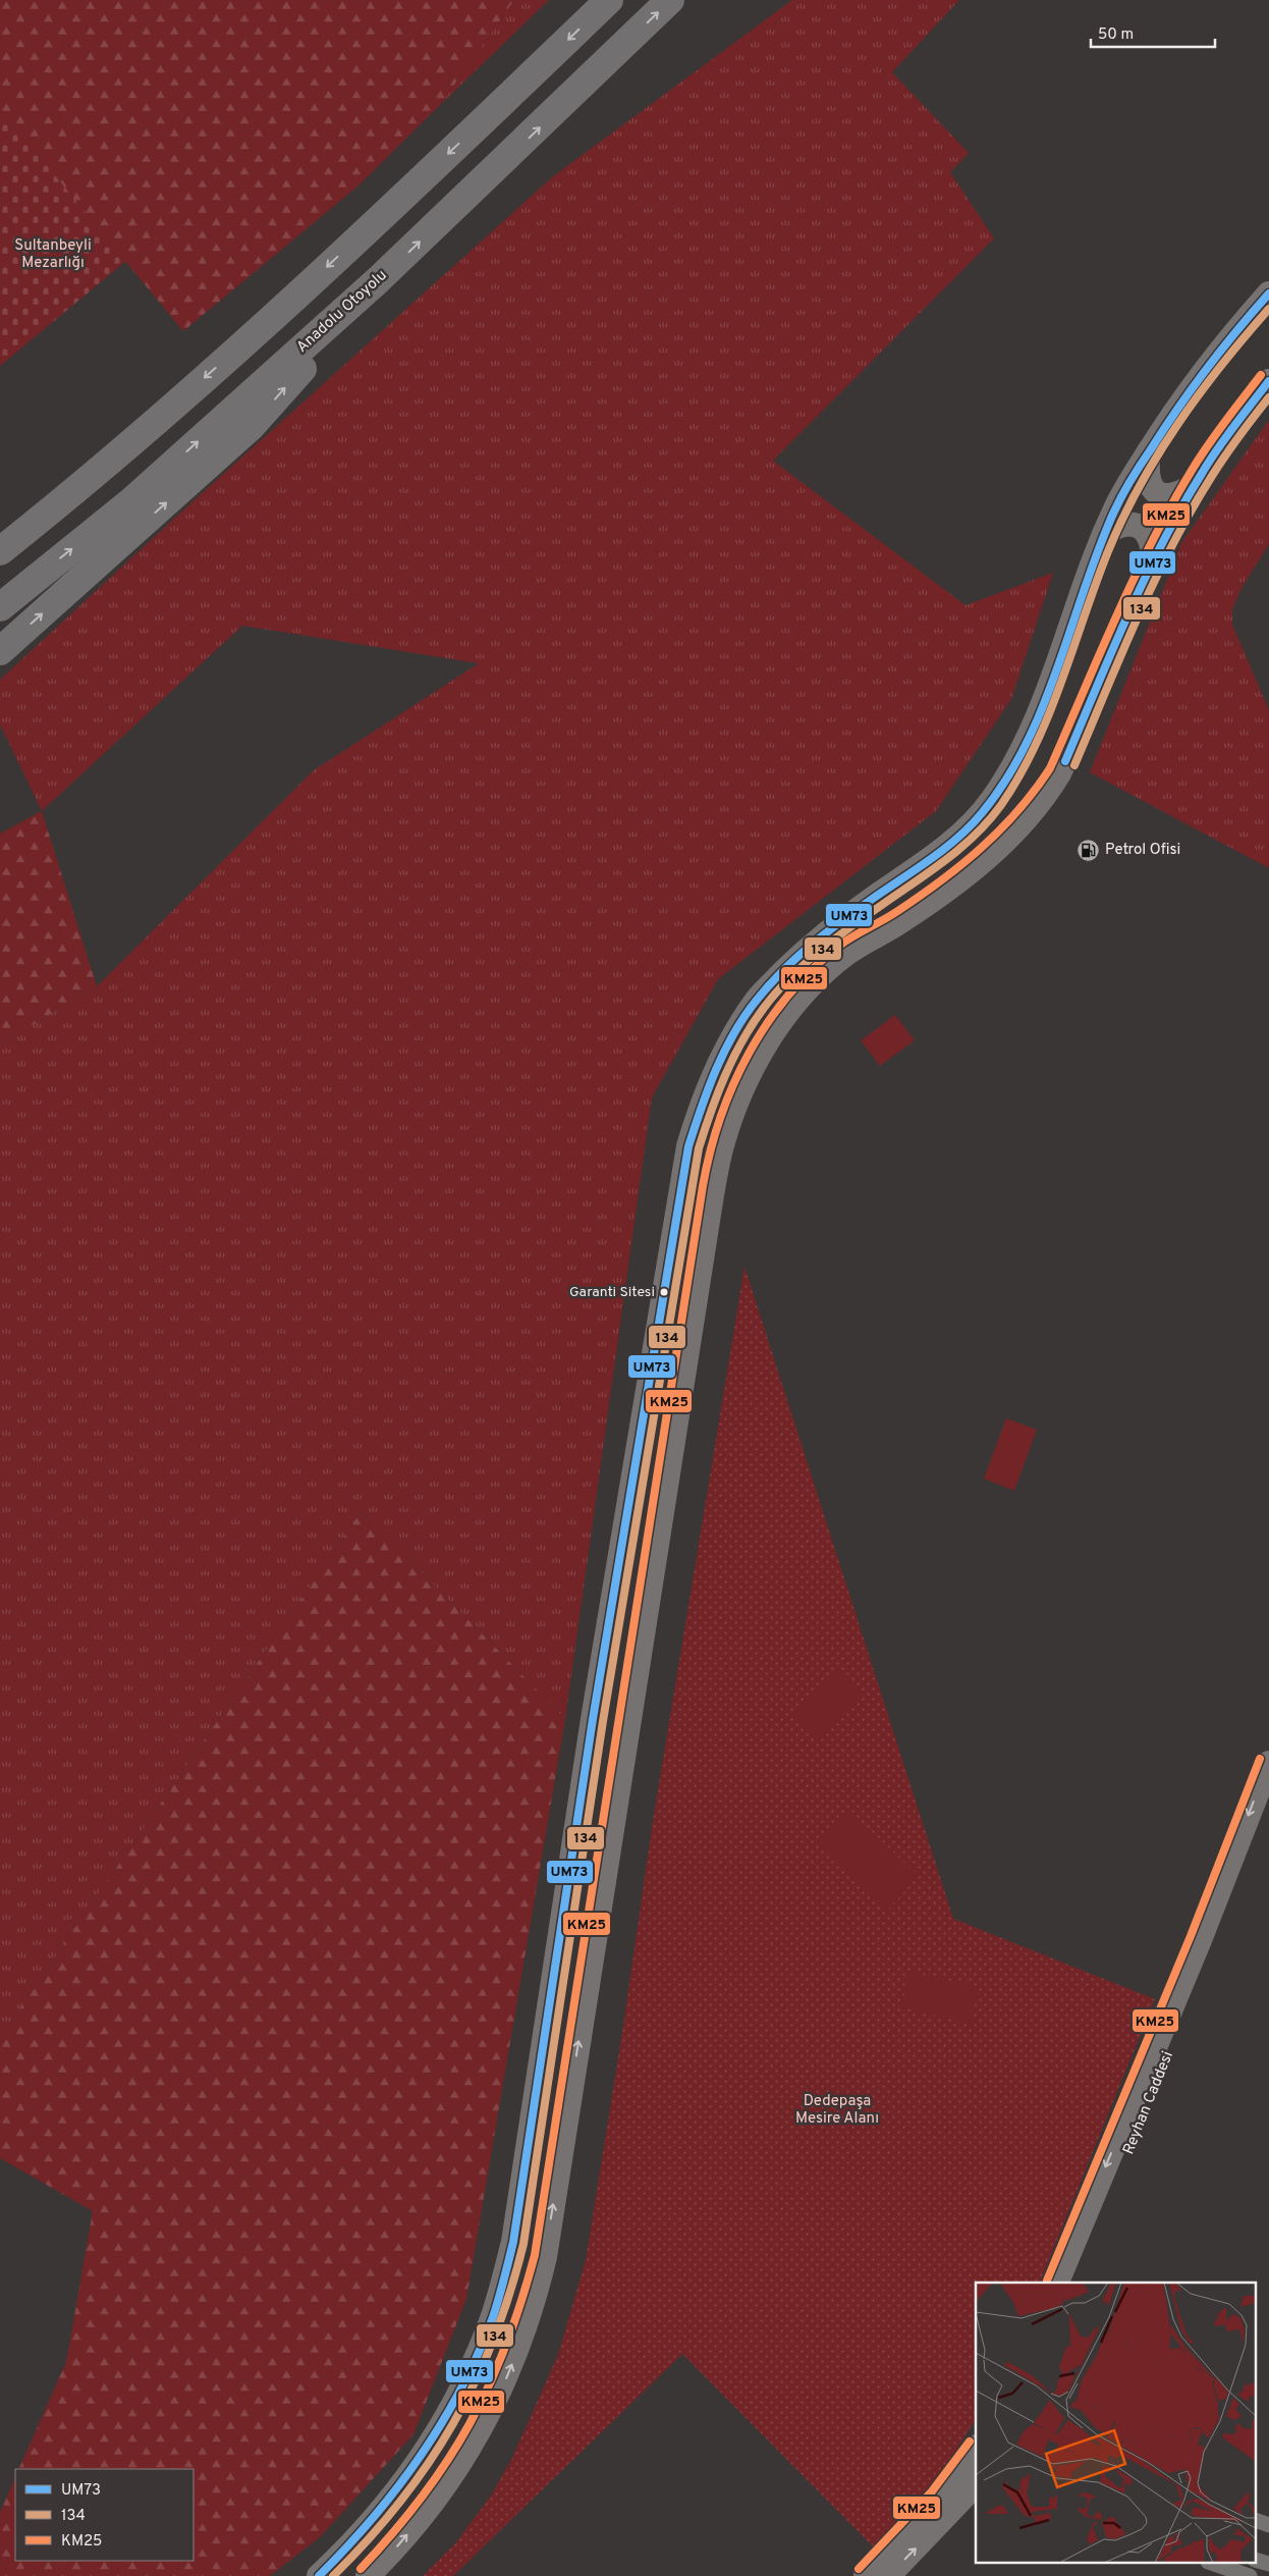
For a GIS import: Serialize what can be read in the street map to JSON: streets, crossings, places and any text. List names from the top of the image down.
{
  "streets": {
    "highway": ["Anadolu Otoyolu"],
    "main road": ["Reyhan Caddesi"]
  },
  "parks": ["Sultanbeyli Mezarlığı", "Dedepaşa Mesire Alanı"],
  "places": {
    "fuel station": ["Petrol Ofisi"],
    "other": ["Garanti Sitesi"]
  },
  "lines": ["transit line UM73", "transit line 134", "transit line KM25"],
  "legend": ["UM73", "134", "KM25"],
  "scale_bar": "50 m"
}
